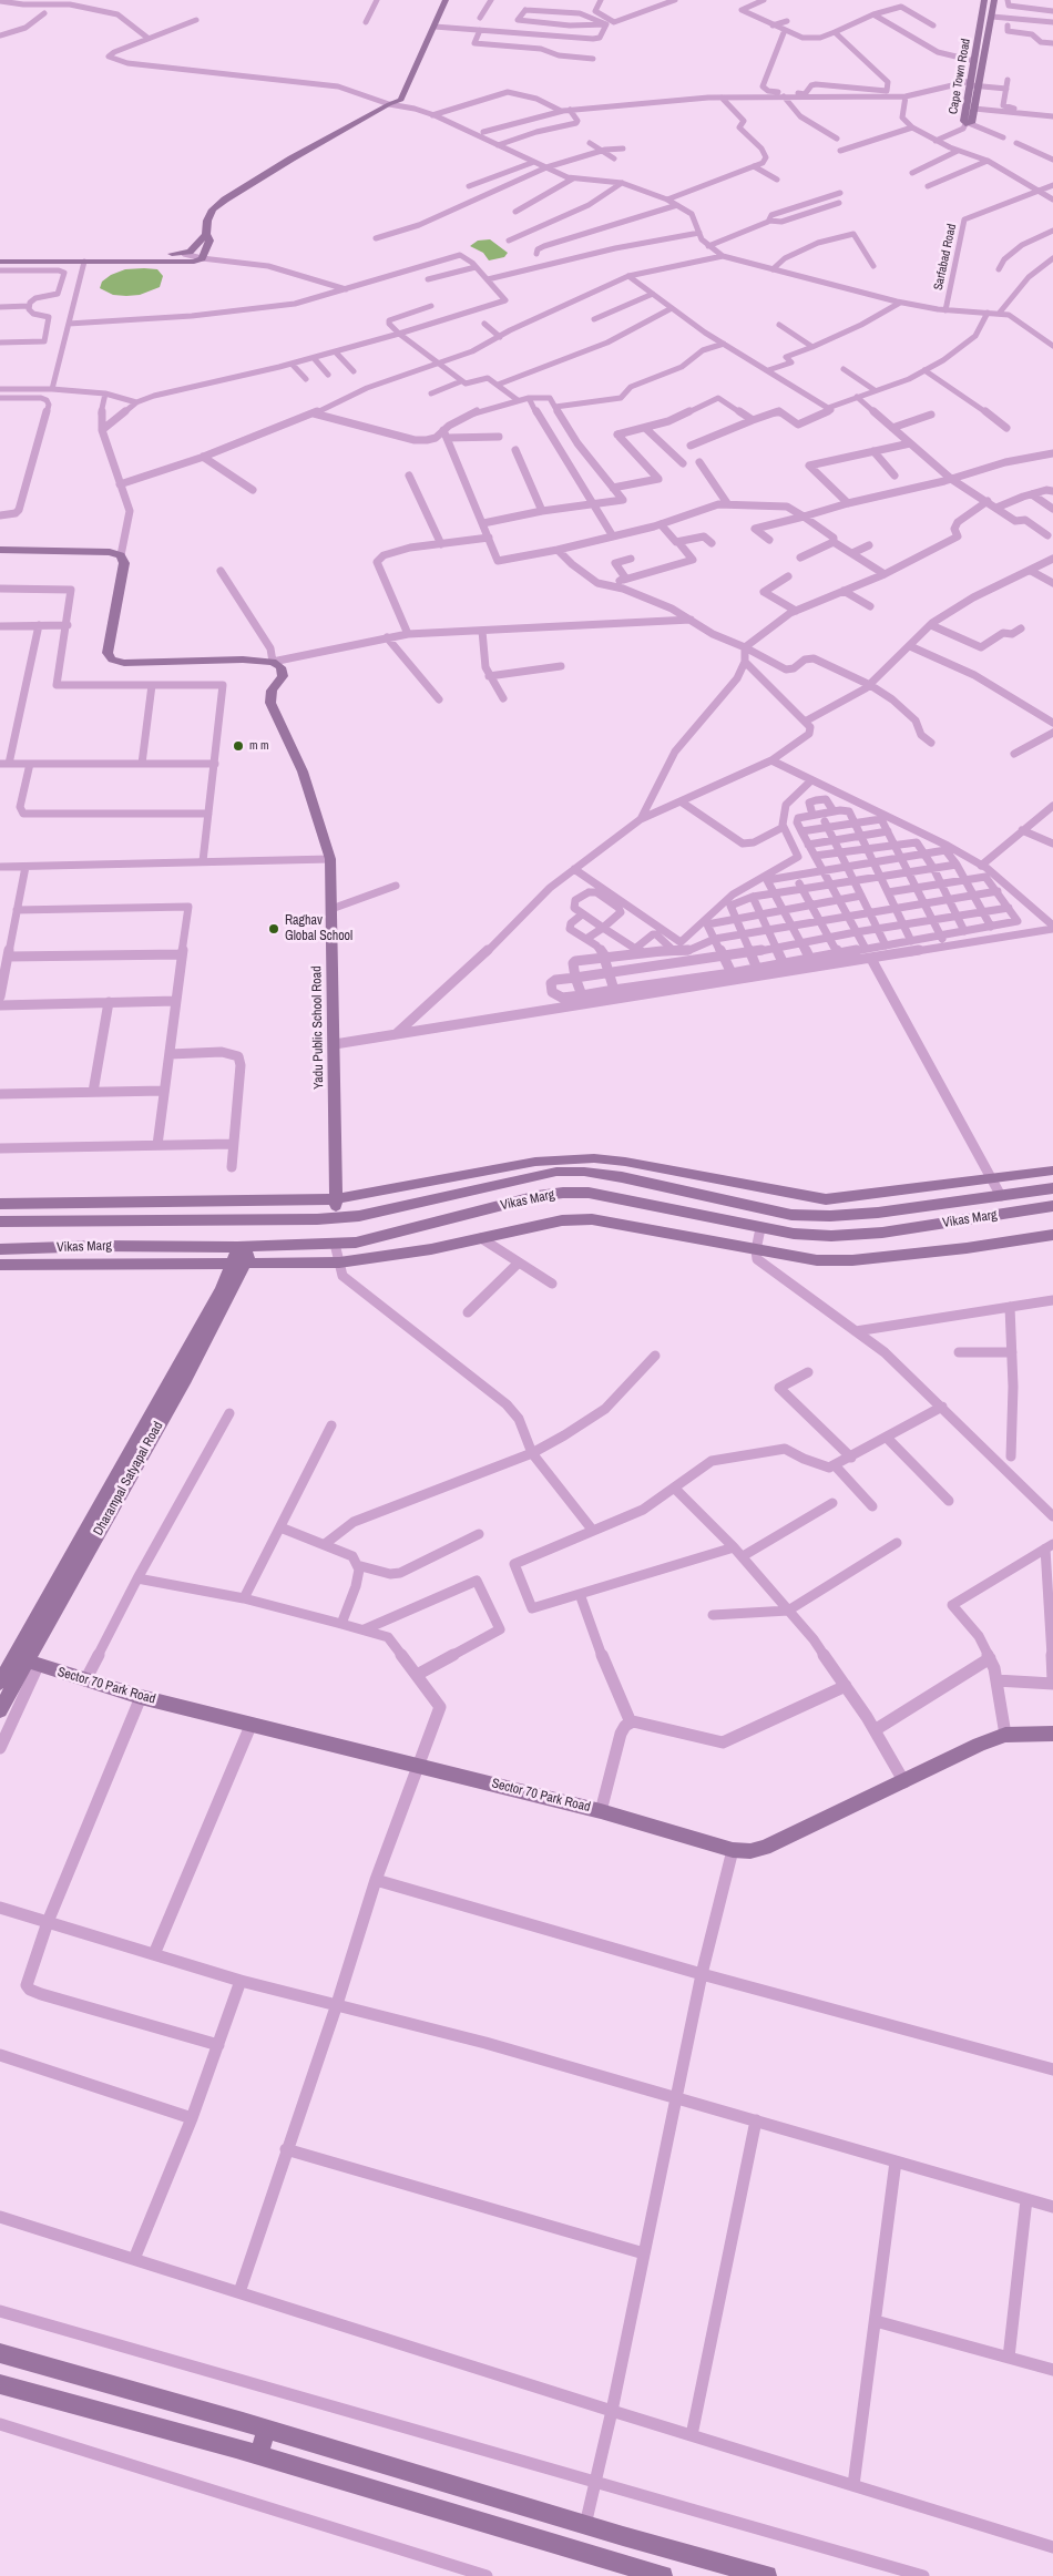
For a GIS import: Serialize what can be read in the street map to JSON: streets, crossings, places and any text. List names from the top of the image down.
{
  "streets": {
    "street": [
      "Cape Town Road",
      "Sarfabad Road",
      "Yadu Public School Road",
      "Vikas Marg",
      "Dharampal Satyapal Road",
      "Sector 70 Park Road"
    ]
  },
  "crossings": [
    ["Yadu Public School Road", "Vikas Marg"],
    ["Vikas Marg", "Dharampal Satyapal Road"],
    ["Dharampal Satyapal Road", "Sector 70 Park Road"]
  ],
  "places": ["m m", "Raghav Global School"]
}
